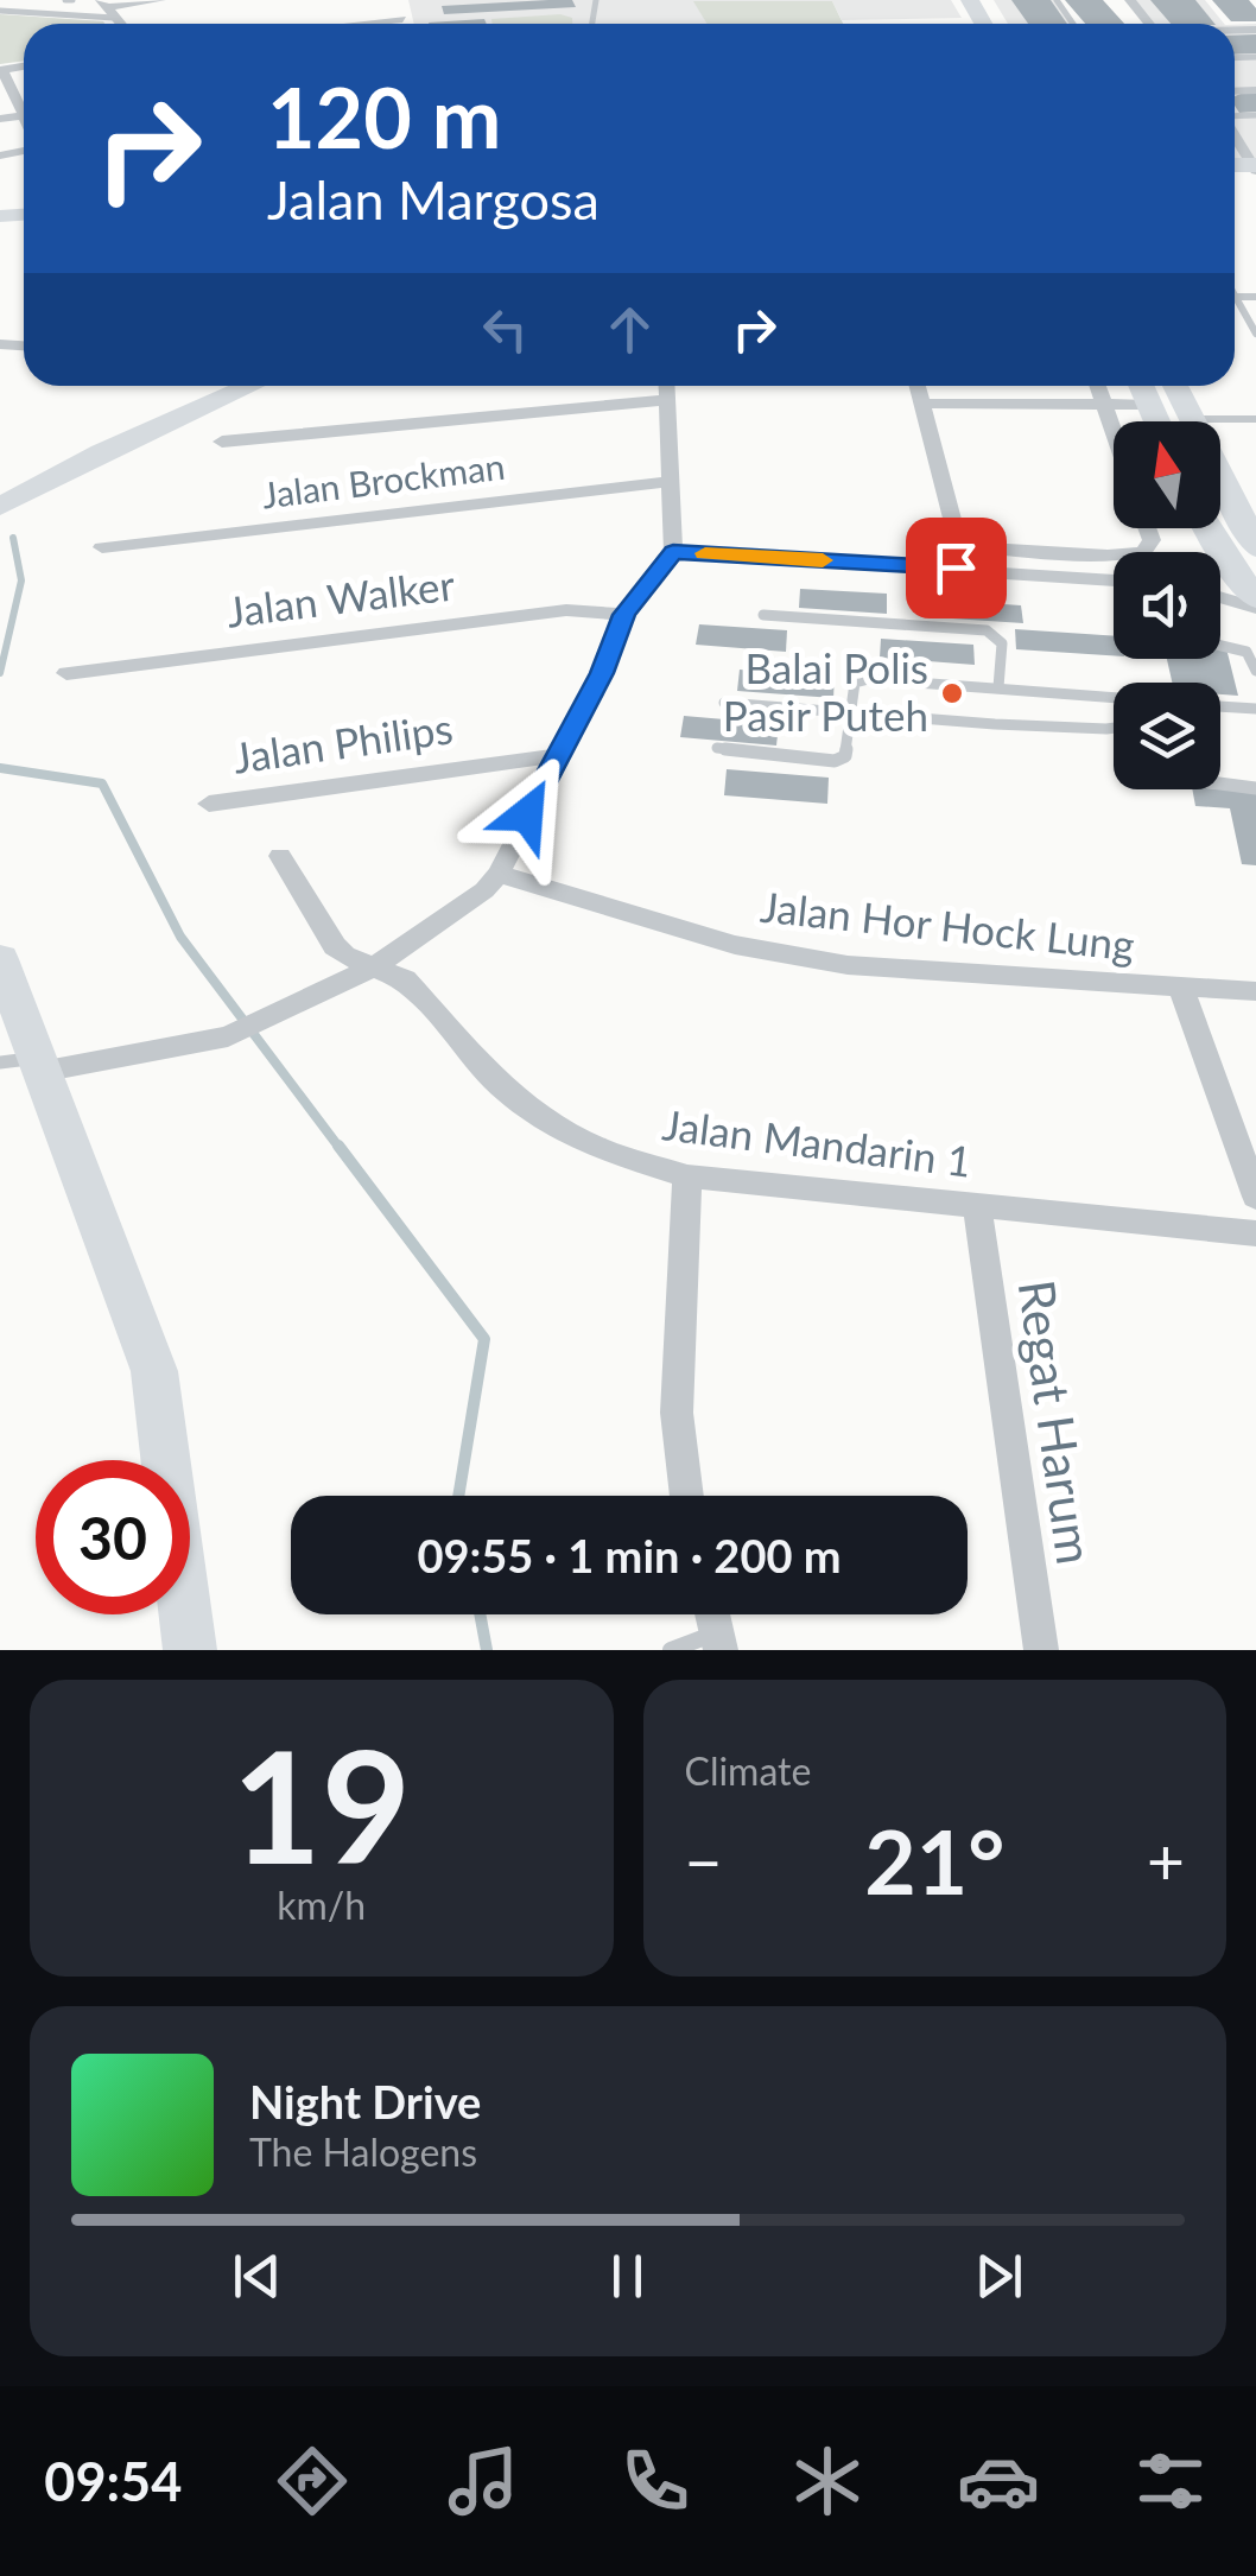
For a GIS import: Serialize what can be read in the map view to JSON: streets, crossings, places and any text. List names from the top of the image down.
{
  "streets": {
    "street": [
      "Jalan Brockman",
      "Jalan Walker",
      "Jalan Philips",
      "Jalan Hor Hock Lung",
      "Jalan Mandarin 1",
      "Regat Harum"
    ]
  },
  "crossings": [
    ["Jalan Mandarin 1", "Regat Harum"]
  ],
  "places": ["Balai Polis Pasir Puteh"],
  "north": "top",
  "page": {
    "turn": ["120 m", "Jalan Margosa"],
    "limit": "30",
    "trip": "09:55 · 1 min · 200 m",
    "tile": [
      ["19", "km/h"],
      "Climate"
    ],
    "heat": ["−", "21°", "+"],
    "song": ["Night Drive", "The Halogens"],
    "tabs": "09:54"
  }
}
